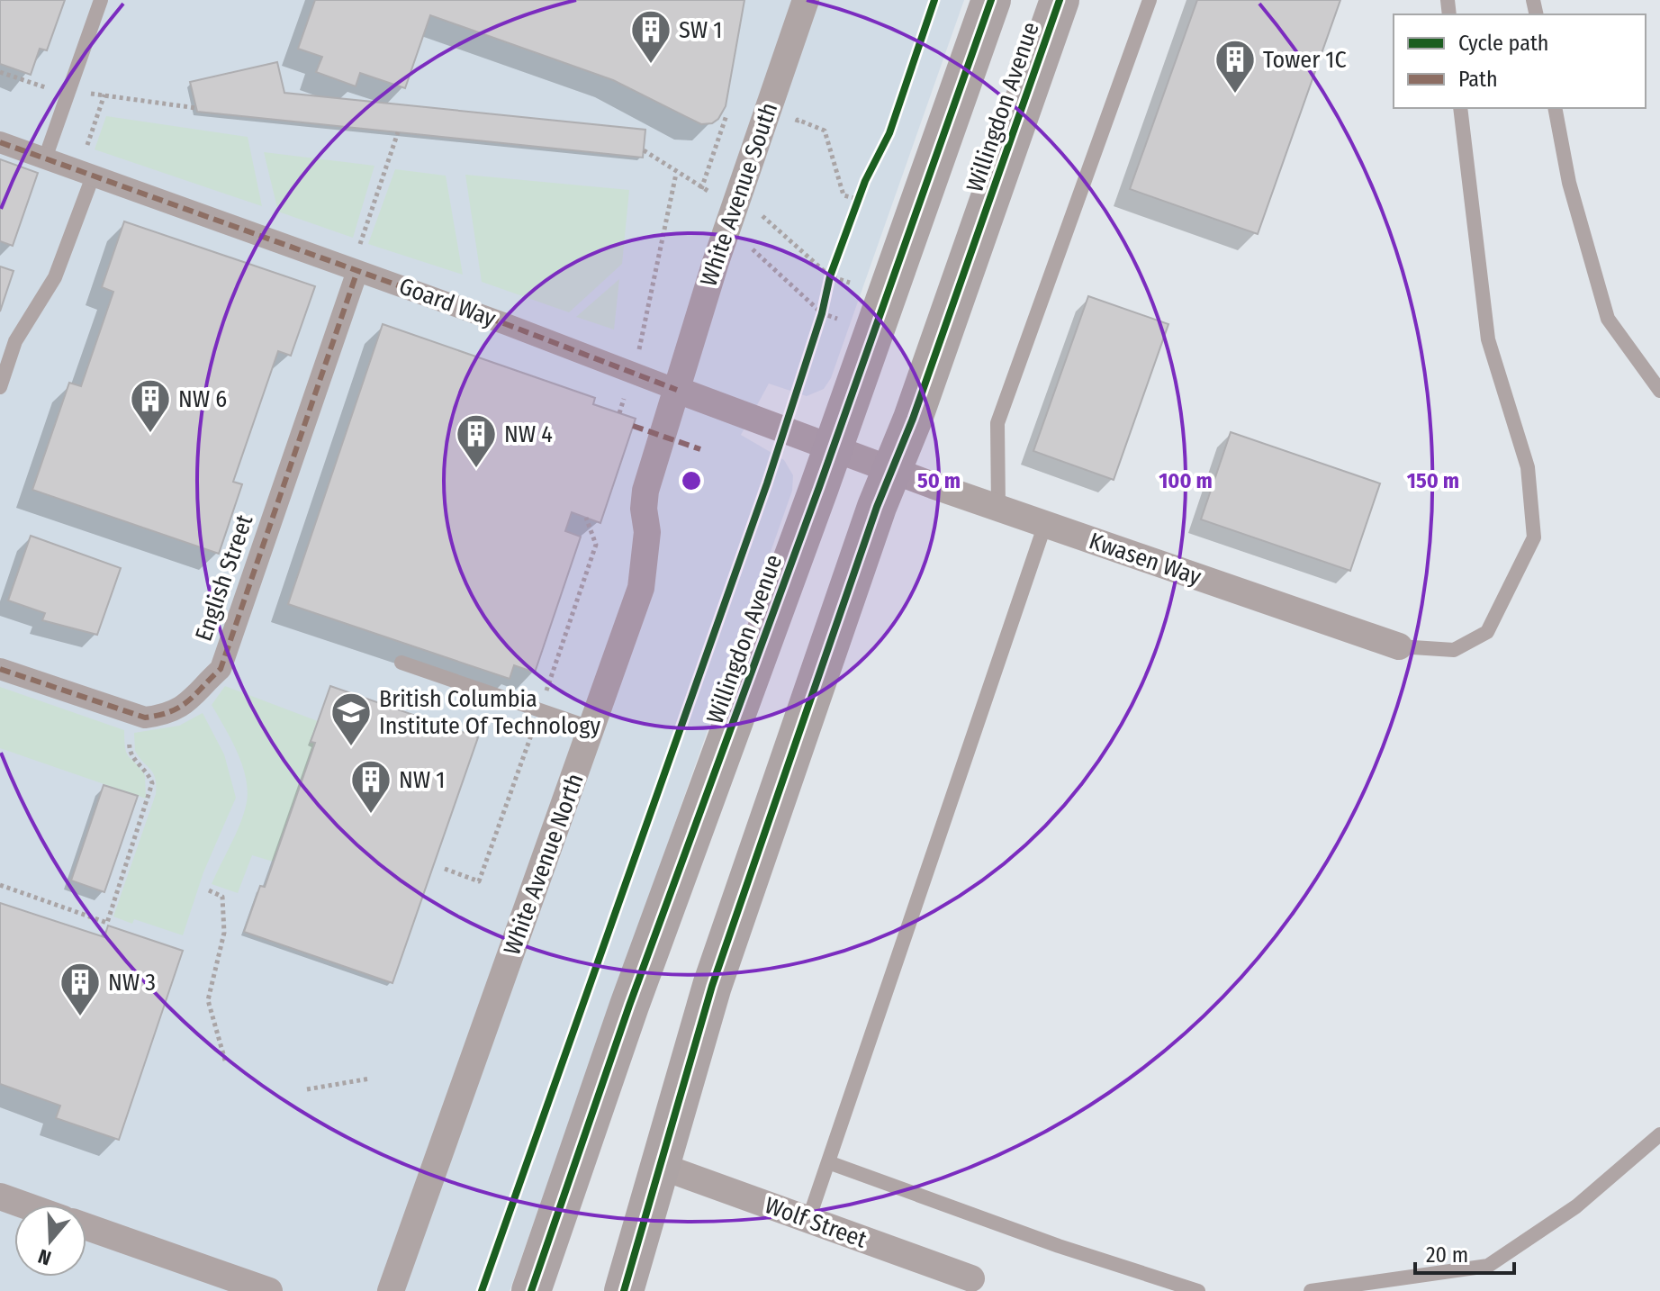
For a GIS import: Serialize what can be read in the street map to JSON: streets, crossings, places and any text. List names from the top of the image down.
{
  "streets": {
    "main road": ["Willingdon Avenue"],
    "street": [
      "White Avenue South",
      "Goard Way",
      "Kwasen Way",
      "English Street",
      "White Avenue North",
      "Wolf Street"
    ]
  },
  "crossings": [
    ["Willingdon Avenue", "Goard Way"],
    ["Willingdon Avenue", "Kwasen Way"],
    ["Willingdon Avenue", "Wolf Street"],
    ["White Avenue South", "Goard Way"],
    ["White Avenue South", "White Avenue North"],
    ["Goard Way", "Kwasen Way"],
    ["Goard Way", "English Street"],
    ["Goard Way", "White Avenue North"]
  ],
  "places": {
    "building": [
      "SW 1",
      "Tower 1C",
      "NW 6",
      "NW 4",
      "NW 1",
      "NW 3"
    ],
    "school or university": ["British Columbia Institute Of Technology"]
  },
  "legend": ["Cycle path", "Path"],
  "scale_bar": "20 m",
  "north": "bottom",
  "rings": ["50 m", "100 m", "150 m"]
}
